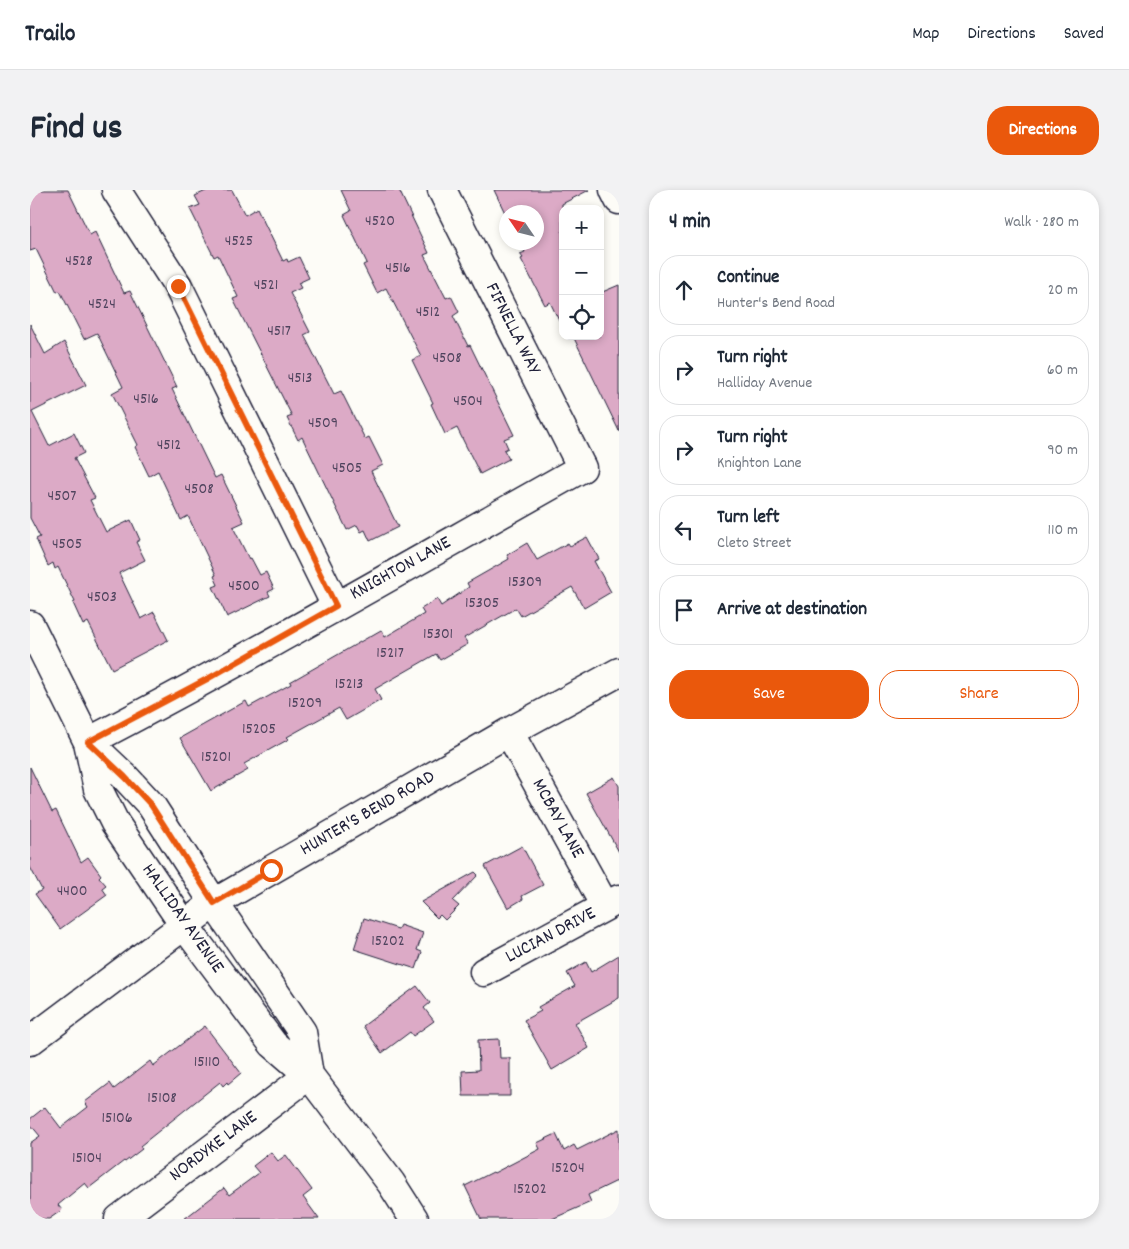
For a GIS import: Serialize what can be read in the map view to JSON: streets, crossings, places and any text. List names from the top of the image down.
{
  "streets": {
    "street": [
      "FIFNELLA WAY",
      "KNIGHTON LANE",
      "HUNTER'S BEND ROAD",
      "MCBAY LANE",
      "HALLIDAY AVENUE",
      "LUCIAN DRIVE",
      "NORDYKE LANE"
    ]
  },
  "crossings": [
    ["FIFNELLA WAY", "KNIGHTON LANE"],
    ["KNIGHTON LANE", "HALLIDAY AVENUE"],
    ["HUNTER'S BEND ROAD", "MCBAY LANE"],
    ["HUNTER'S BEND ROAD", "HALLIDAY AVENUE"],
    ["MCBAY LANE", "LUCIAN DRIVE"],
    ["HALLIDAY AVENUE", "NORDYKE LANE"]
  ],
  "house_numbers": [
    "4520",
    "4525",
    "4528",
    "4516",
    "4521",
    "4524",
    "4512",
    "4517",
    "4508",
    "4513",
    "4516",
    "4504",
    "4509",
    "4512",
    "4505",
    "4508",
    "4507",
    "4505",
    "15309",
    "4500",
    "4503",
    "15305",
    "15301",
    "15217",
    "15213",
    "15209",
    "15205",
    "15201",
    "4400",
    "15202",
    "15110",
    "15108",
    "15106",
    "15104",
    "15204",
    "15202"
  ],
  "north": "top left",
  "page": {
    "header": "Trailo",
    "nav": ["Map", "Directions", "Saved"],
    "title": "Find us",
    "buttons": [
      "Directions",
      ["Save", "Share"]
    ],
    "heading": ["4 min", "Walk · 280 m"],
    "map_buttons": ["+", "−"],
    "list": [
      ["Continue", "Hunter's Bend Road", "20 m"],
      ["Turn right", "Halliday Avenue", "60 m"],
      ["Turn right", "Knighton Lane", "90 m"],
      ["Turn left", "Cleto Street", "110 m"],
      "Arrive at destination"
    ]
  }
}
